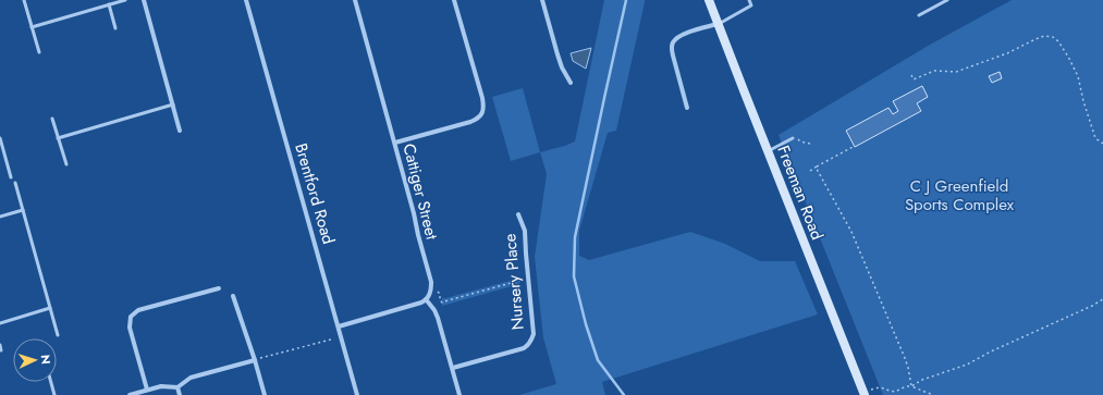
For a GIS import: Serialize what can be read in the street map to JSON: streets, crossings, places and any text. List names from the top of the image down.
{
  "streets": {
    "street": [
      "Cattiger Street",
      "Freeman Road",
      "Brentford Road",
      "Nursery Place"
    ]
  },
  "parks": ["C J Greenfield Sports Complex"],
  "north": "right"
}
